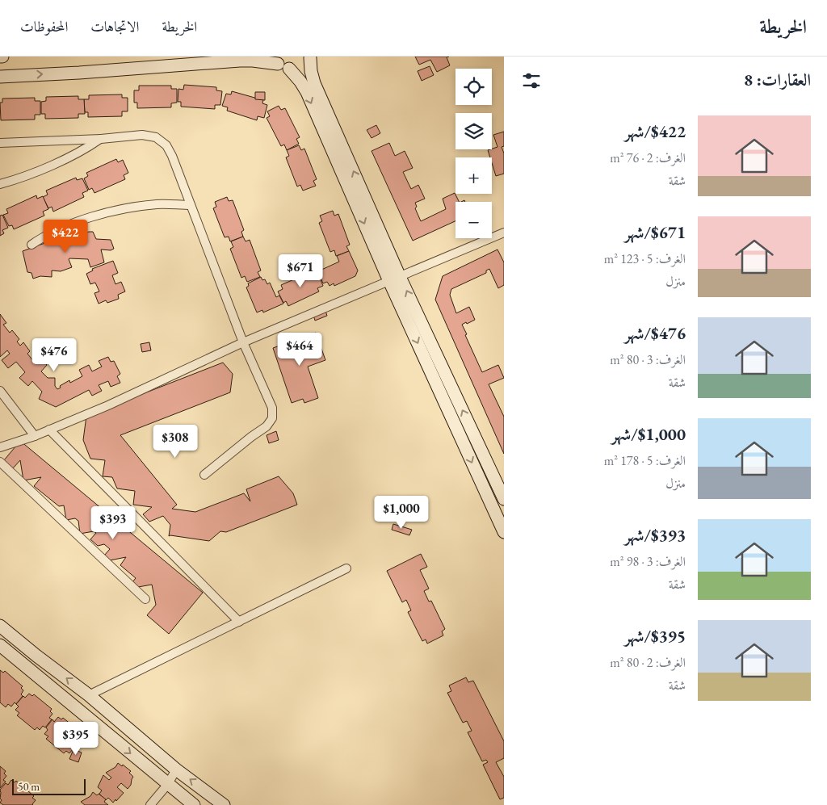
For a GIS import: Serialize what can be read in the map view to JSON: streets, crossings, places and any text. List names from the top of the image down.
{
  "scale_bar": "50 m",
  "page": {
    "header": "الخريطة",
    "nav": ["الخريطة", "الاتجاهات", "المحفوظات"],
    "heading": "العقارات: 8",
    "map_buttons": ["+", "−"],
    "list": [
      {
        "name": "$422/شهر",
        "note": "الغرف: 2 · 76 m² · شقة"
      },
      {
        "name": "$671/شهر",
        "note": "الغرف: 5 · 123 m² · منزل"
      },
      {
        "name": "$476/شهر",
        "note": "الغرف: 3 · 80 m² · شقة"
      },
      {
        "name": "$1,000/شهر",
        "note": "الغرف: 5 · 178 m² · منزل"
      },
      {
        "name": "$393/شهر",
        "note": "الغرف: 3 · 98 m² · شقة"
      },
      {
        "name": "$395/شهر",
        "note": "الغرف: 2 · 80 m² · شقة"
      }
    ],
    "price": [
      "$422",
      "$671",
      "$464",
      "$476",
      "$308",
      "$1,000",
      "$393",
      "$395"
    ],
    "scale": "50 m"
  }
}
